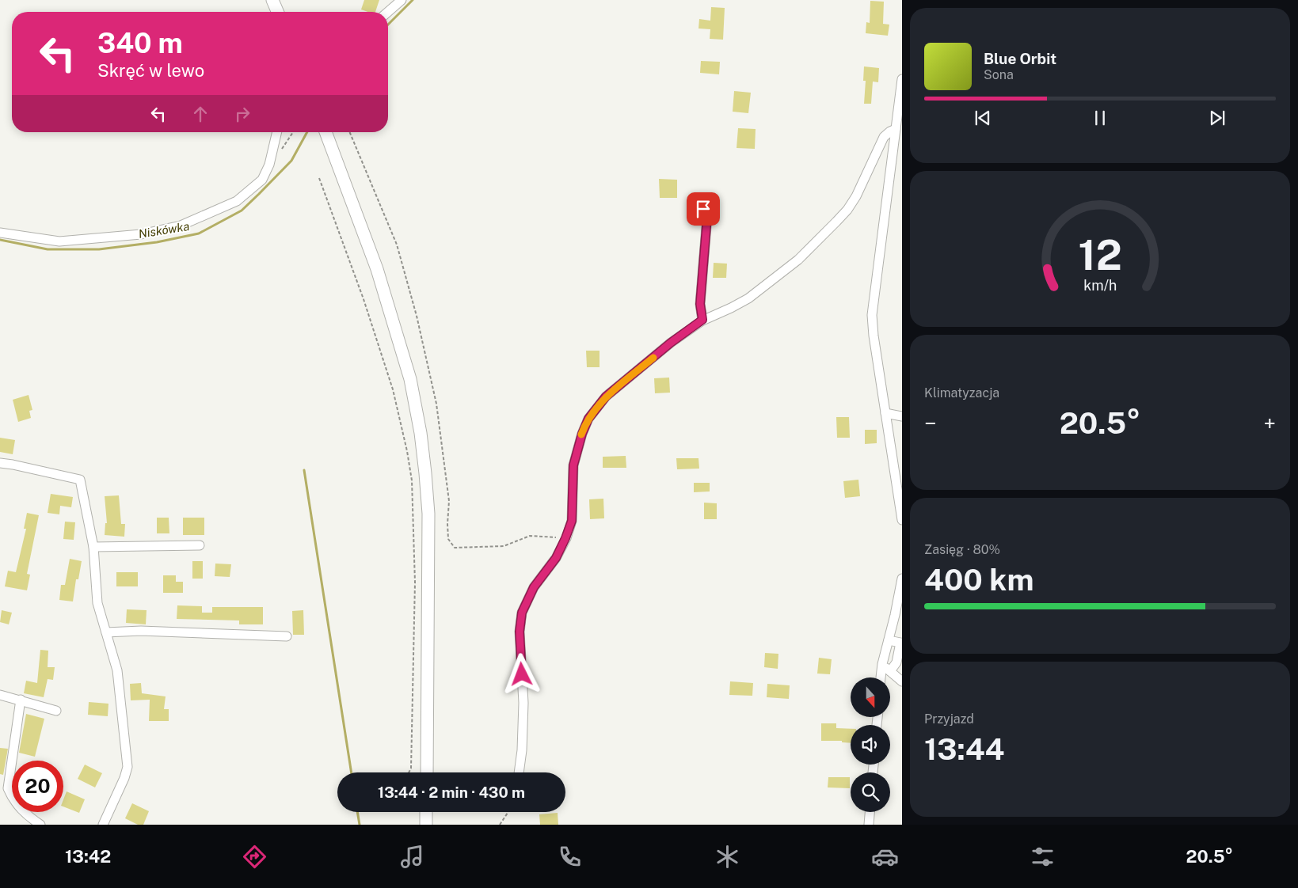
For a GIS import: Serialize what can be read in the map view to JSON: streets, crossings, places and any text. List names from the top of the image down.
{
  "water": ["Niskówka"],
  "north": "bottom",
  "page": {
    "turn": ["340 m", "Skręć w lewo"],
    "song": ["Blue Orbit", "Sona"],
    "tile": [
      "Klimatyzacja",
      ["Zasięg · 80%", "400 km"],
      ["Przyjazd", "13:44"]
    ],
    "heat": ["−", "20.5°", "+"],
    "limit": "20",
    "trip": "13:44 · 2 min · 430 m",
    "tabs": ["13:42", "20.5°"],
    "gauge": ["12", "km/h"]
  }
}
